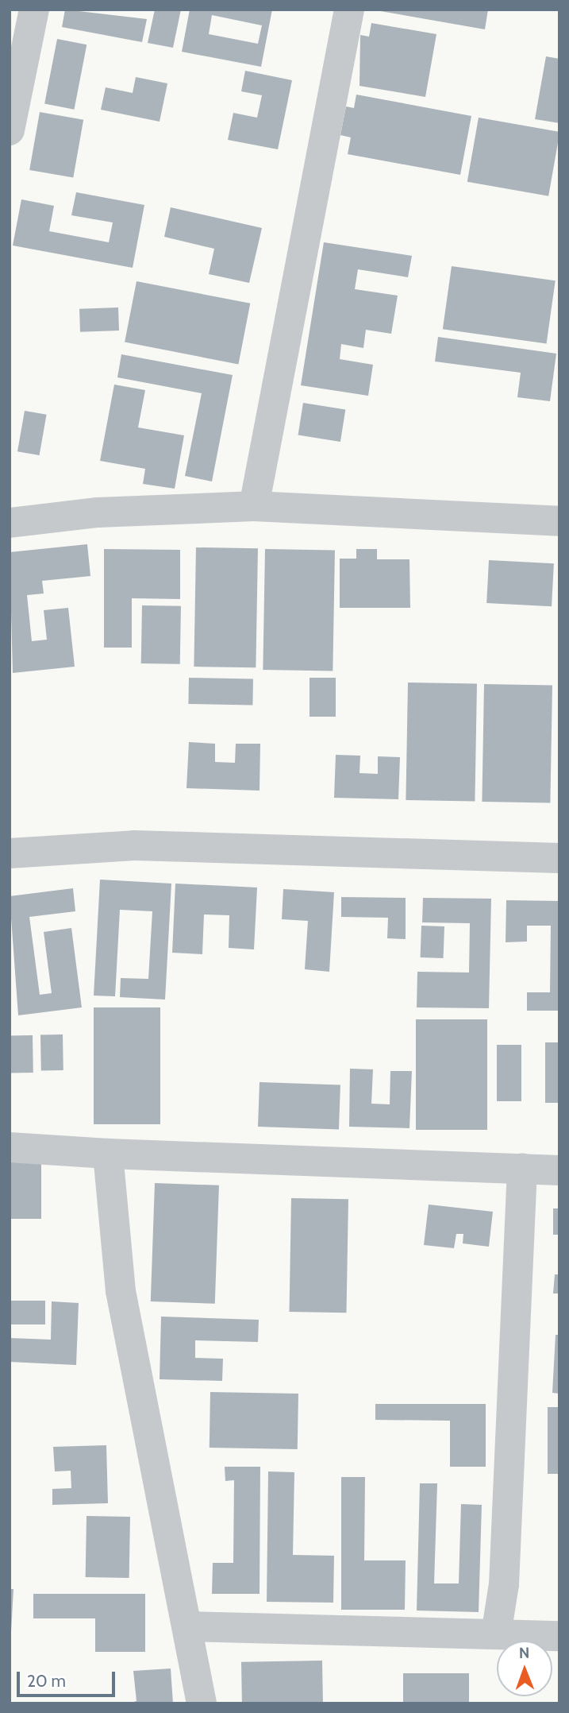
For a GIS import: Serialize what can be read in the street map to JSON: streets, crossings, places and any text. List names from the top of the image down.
{
  "scale_bar": "20 m",
  "north": "top"
}
